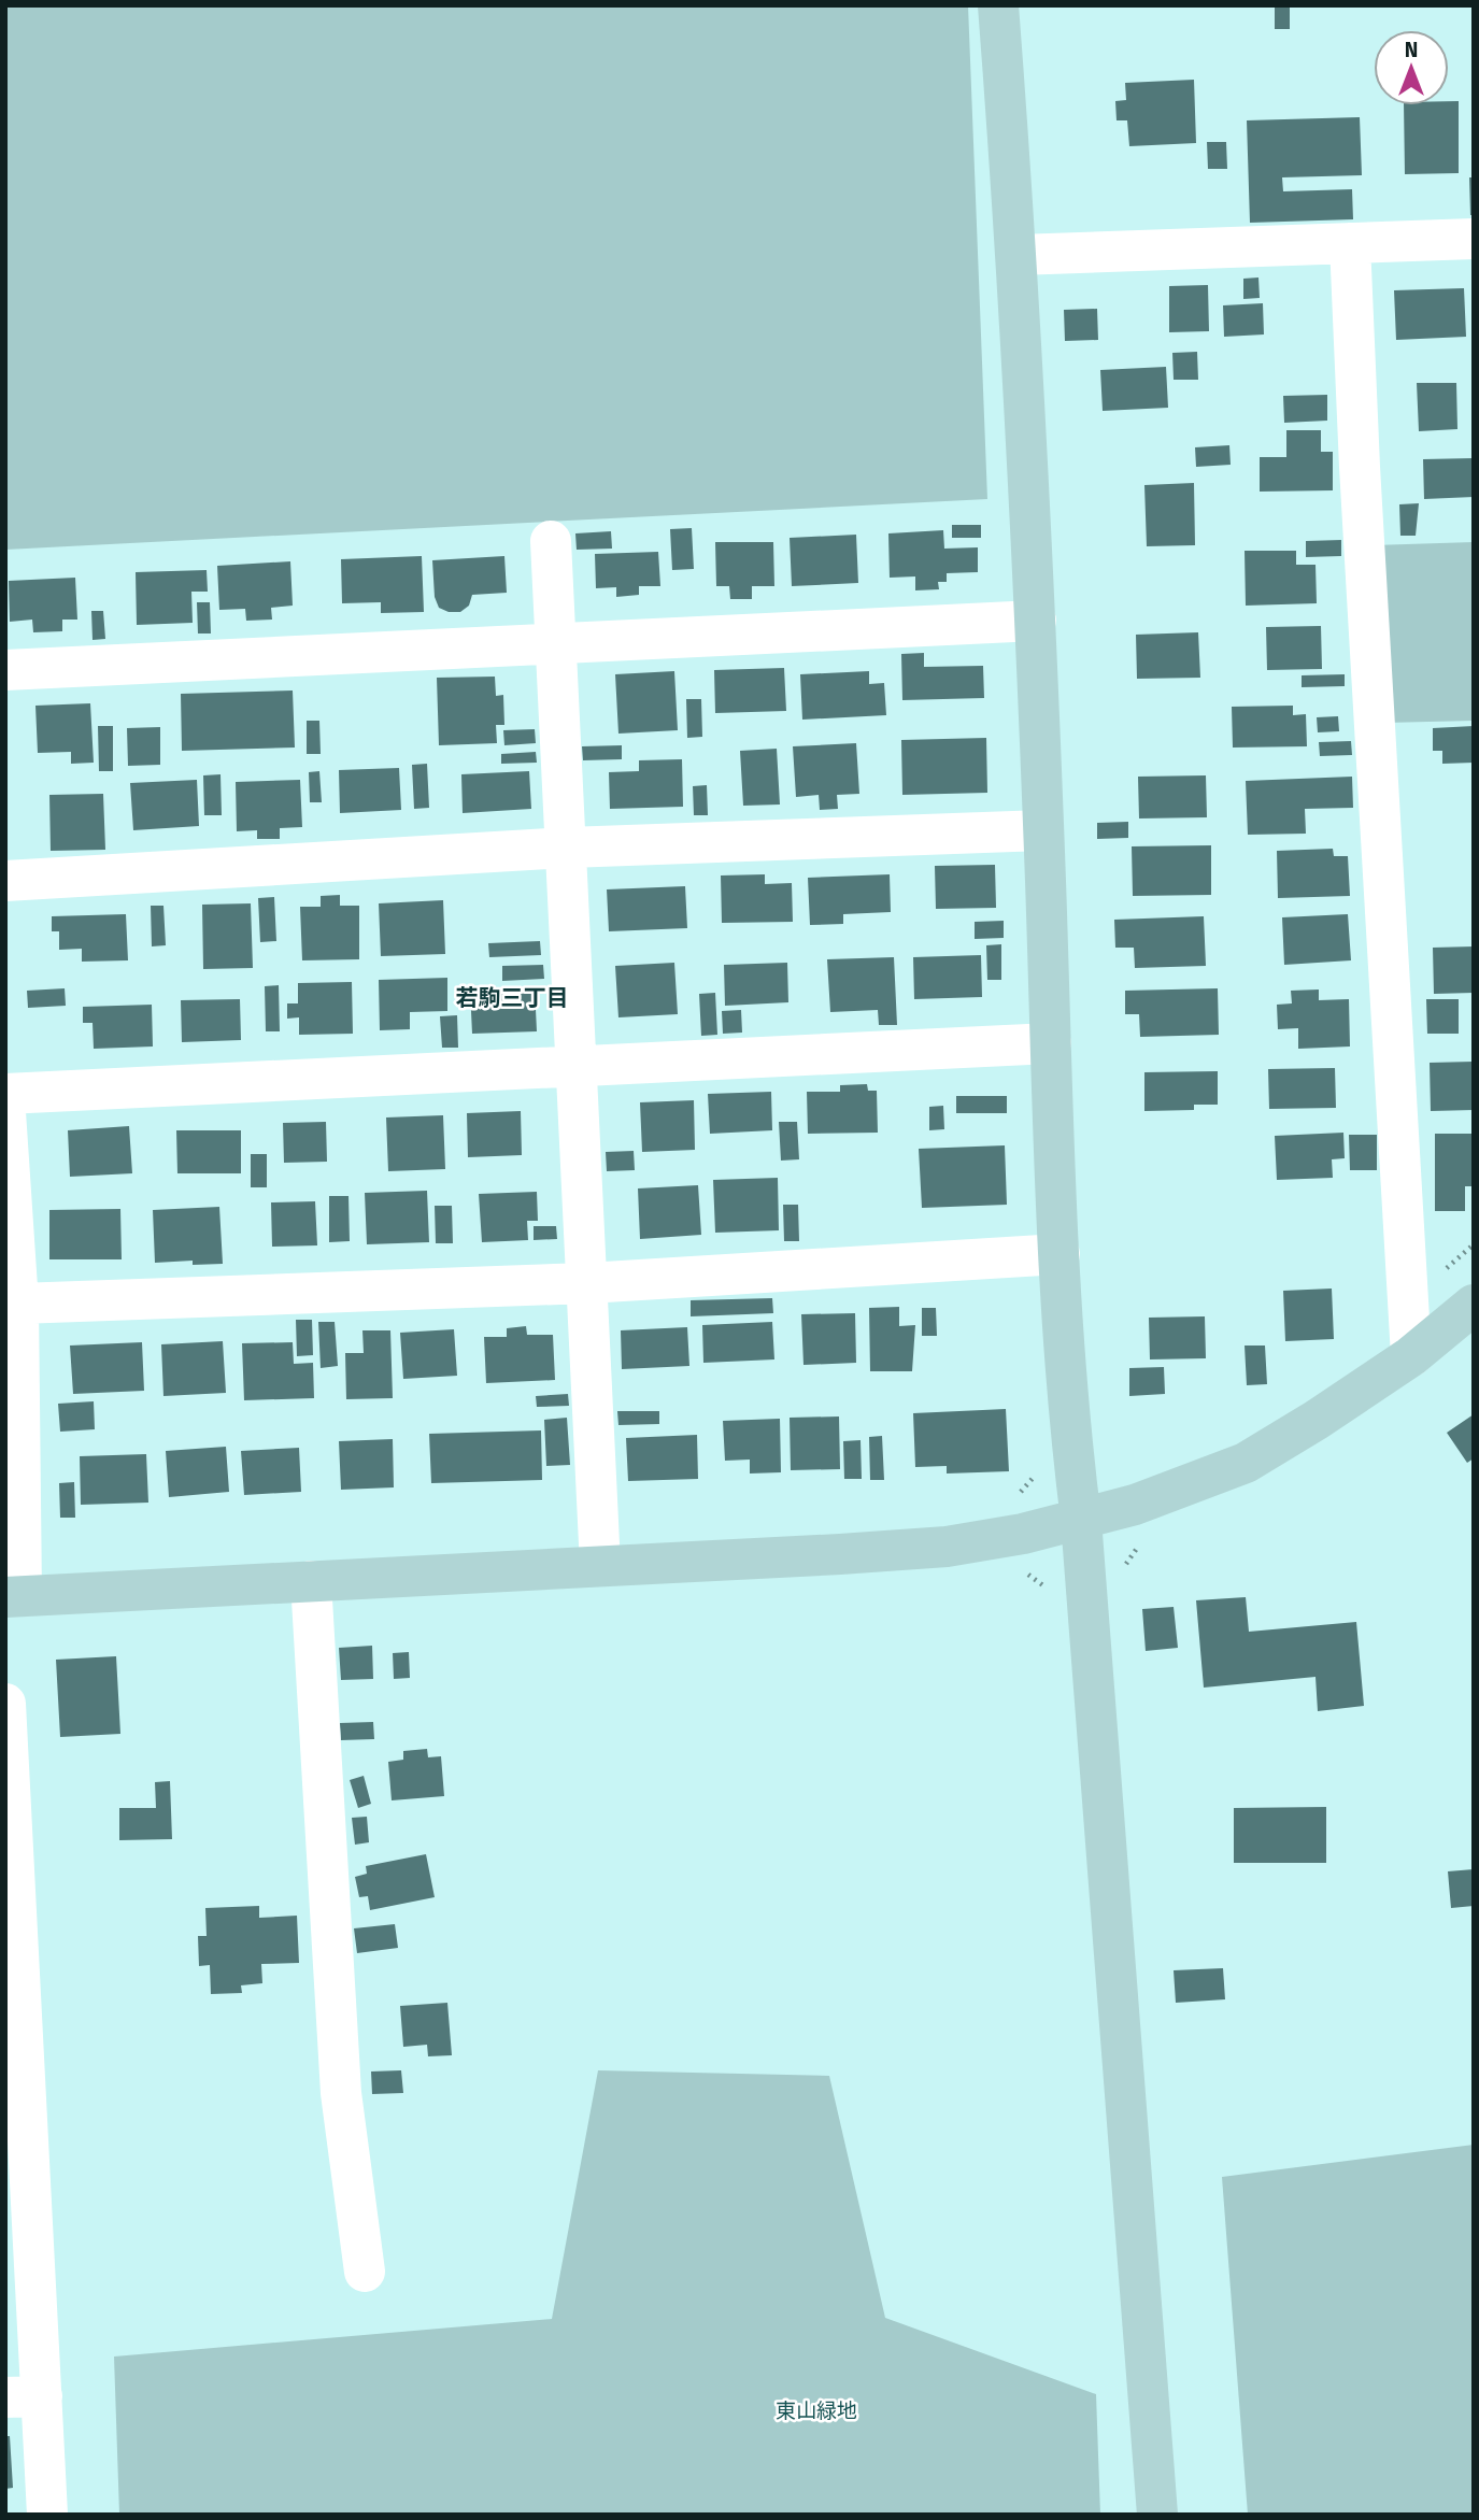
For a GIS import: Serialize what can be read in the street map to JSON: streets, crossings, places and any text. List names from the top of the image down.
{
  "districts": ["若駒三丁目"],
  "parks": ["東山緑地"],
  "north": "top"
}
